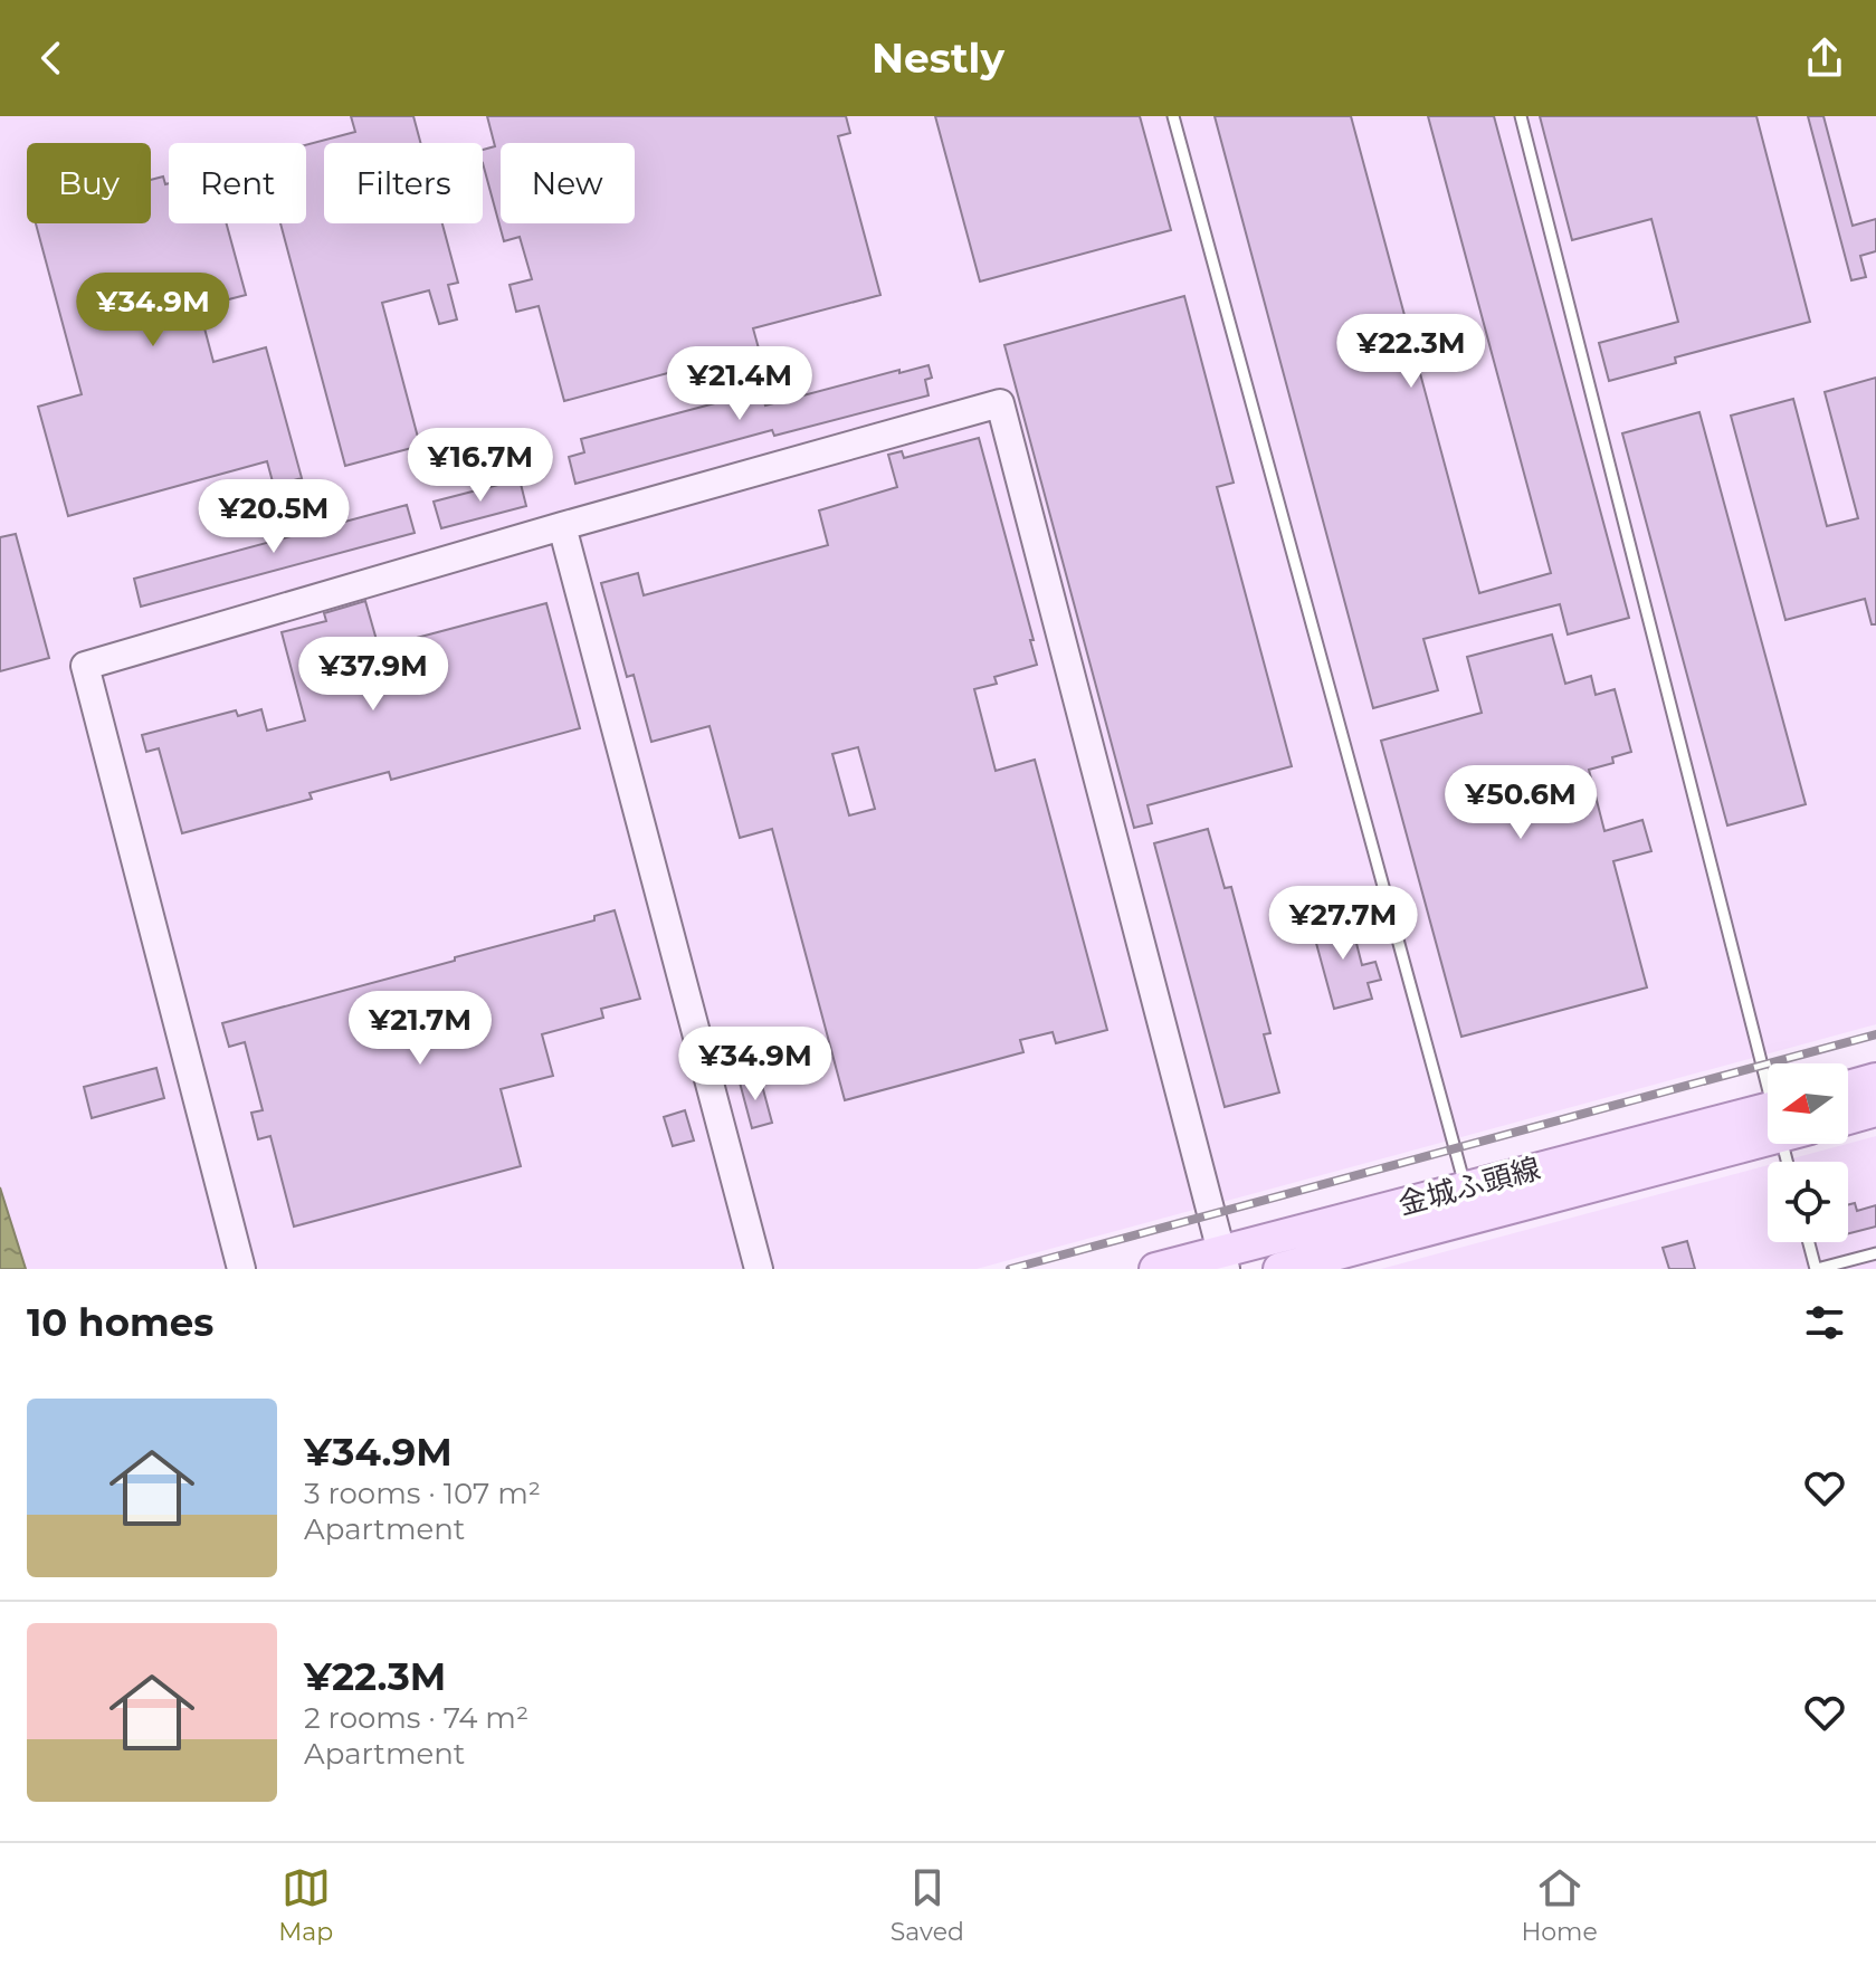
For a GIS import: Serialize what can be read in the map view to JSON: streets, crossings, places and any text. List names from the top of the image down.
{
  "streets": {
    "main road": ["金城ふ頭線"]
  },
  "north": "left",
  "page": {
    "header": "Nestly",
    "chip": [
      "Buy",
      "Rent",
      "Filters",
      "New"
    ],
    "price": [
      "¥34.9M",
      "¥22.3M",
      "¥21.4M",
      "¥16.7M",
      "¥20.5M",
      "¥37.9M",
      "¥50.6M",
      "¥27.7M",
      "¥21.7M",
      "¥34.9M"
    ],
    "heading": "10 homes",
    "list": [
      {
        "name": "¥34.9M",
        "note": "3 rooms · 107 m² · Apartment"
      },
      {
        "name": "¥22.3M",
        "note": "2 rooms · 74 m² · Apartment"
      }
    ],
    "tabs": ["Map", "Saved", "Home"]
  }
}
